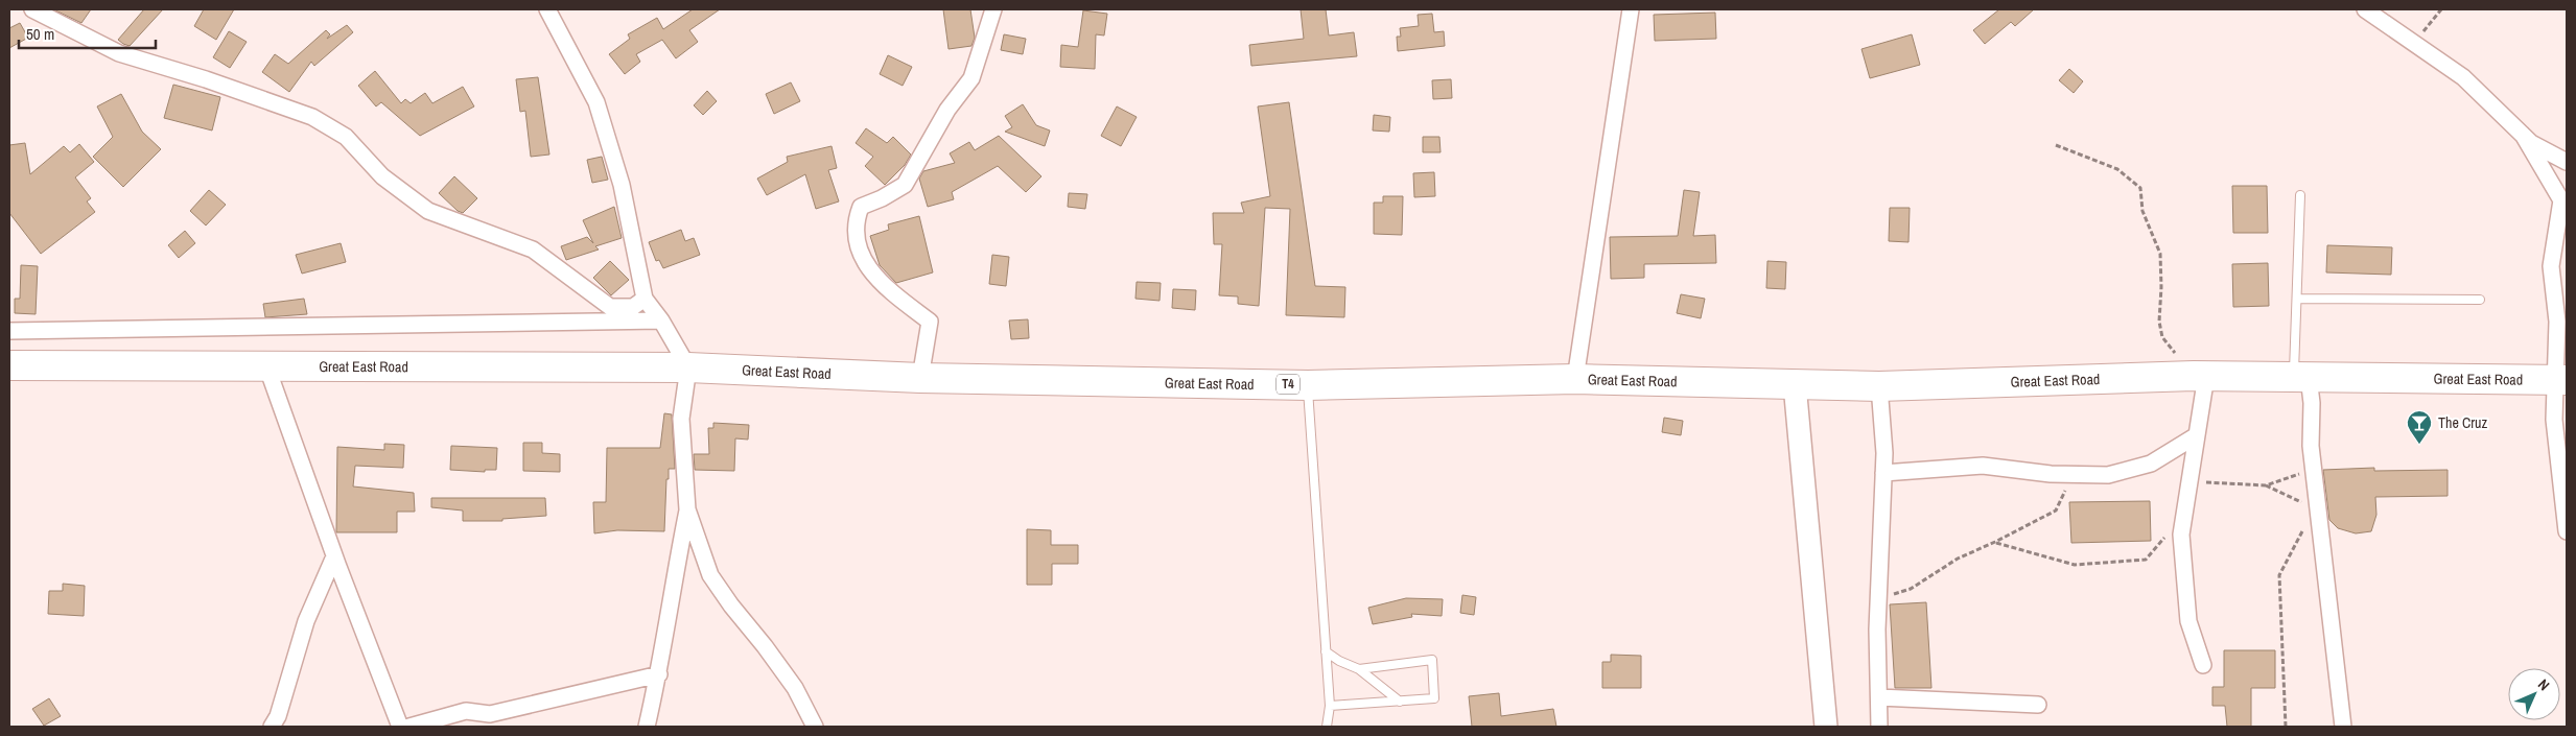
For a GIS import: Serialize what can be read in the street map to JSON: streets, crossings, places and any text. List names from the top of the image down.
{
  "streets": {
    "highway": ["Great East Road", "T4"]
  },
  "places": {
    "bar": ["The Cruz"]
  },
  "scale_bar": "50 m",
  "north": "top right"
}
